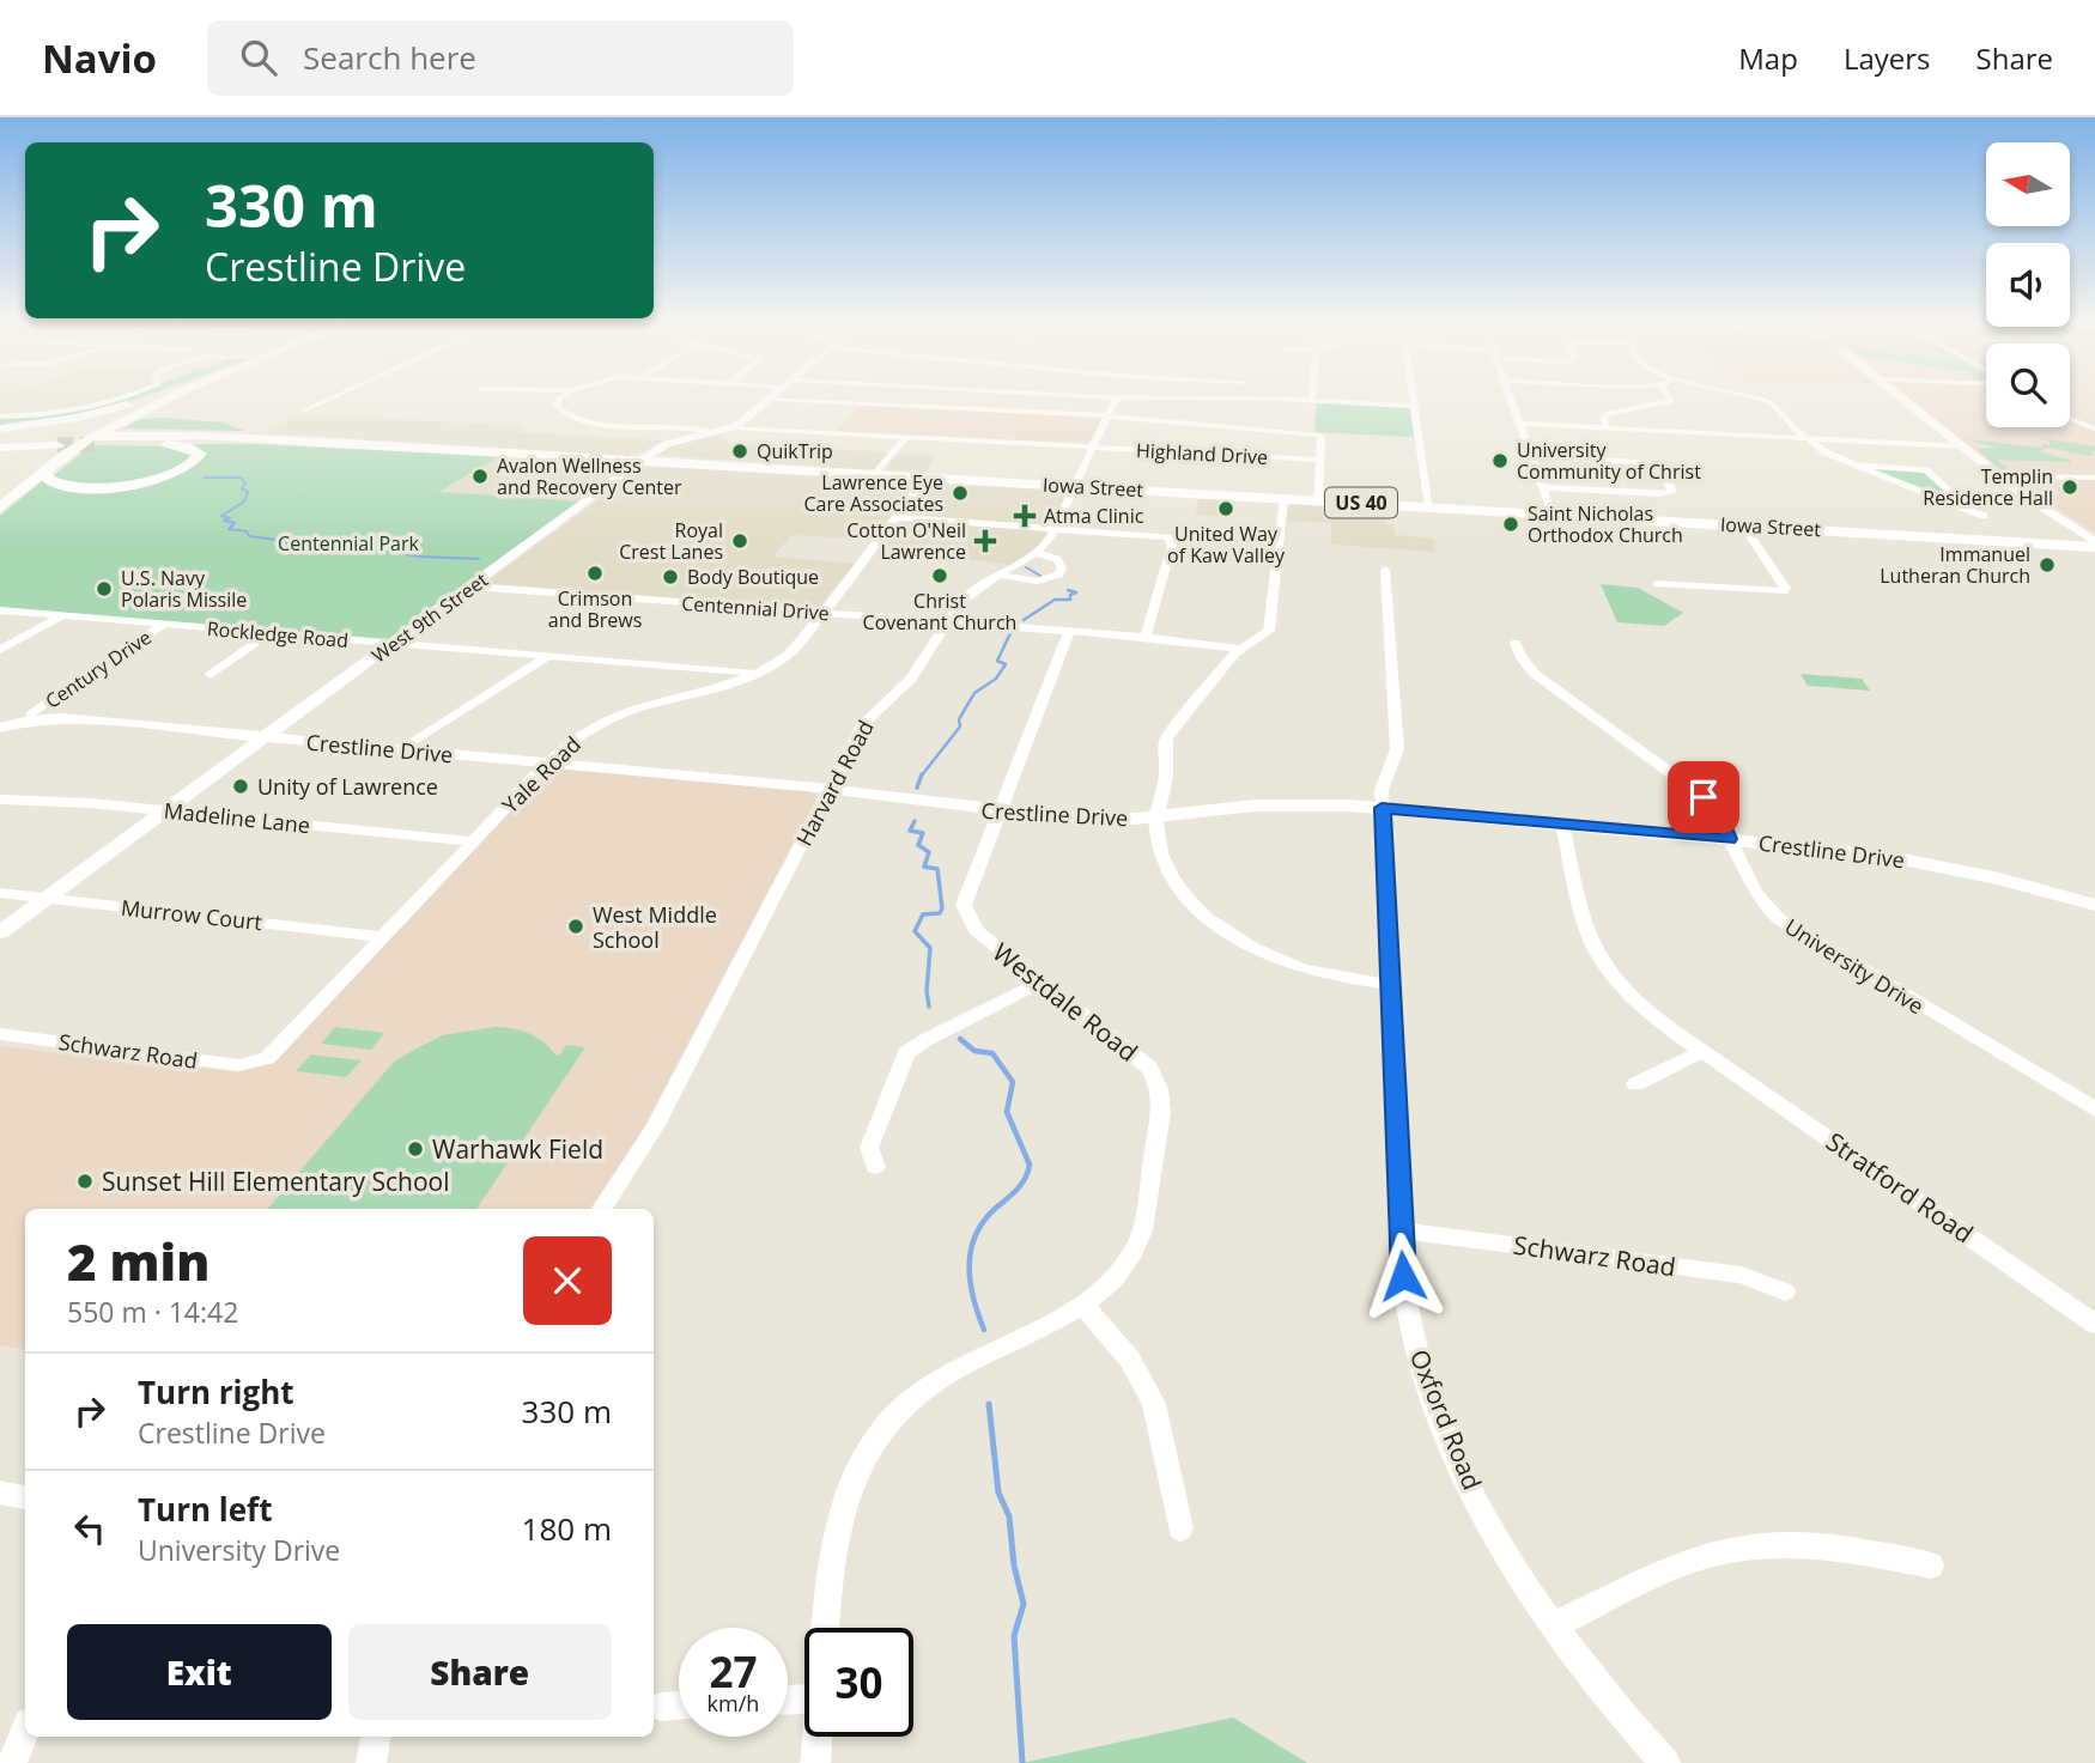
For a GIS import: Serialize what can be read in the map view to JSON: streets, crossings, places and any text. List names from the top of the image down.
{
  "streets": {
    "highway": ["Iowa Street", "US 40"],
    "main road": ["West 9th Street"],
    "street": [
      "Highland Drive",
      "Centennial Drive",
      "Rockledge Road",
      "Century Drive",
      "Crestline Drive",
      "Yale Road",
      "Harvard Road",
      "Madeline Lane",
      "Murrow Court",
      "University Drive",
      "Westdale Road",
      "Schwarz Road",
      "Stratford Road",
      "Oxford Road"
    ]
  },
  "crossings": [
    ["Highland Drive", "West 9th Street"],
    ["Highland Drive", "Harvard Road"],
    ["Iowa Street", "West 9th Street"],
    ["Iowa Street", "Yale Road"],
    ["Iowa Street", "Harvard Road"],
    ["Centennial Drive", "West 9th Street"],
    ["Centennial Drive", "Yale Road"],
    ["Centennial Drive", "Harvard Road"],
    ["Centennial Drive", "Westdale Road"],
    ["West 9th Street", "Rockledge Road"],
    ["West 9th Street", "Crestline Drive"],
    ["West 9th Street", "Madeline Lane"],
    ["West 9th Street", "Murrow Court"],
    ["Rockledge Road", "Century Drive"],
    ["Rockledge Road", "Yale Road"],
    ["Century Drive", "Crestline Drive"],
    ["Crestline Drive", "Yale Road"],
    ["Crestline Drive", "Harvard Road"],
    ["Crestline Drive", "University Drive"],
    ["Crestline Drive", "Westdale Road"],
    ["Crestline Drive", "Stratford Road"],
    ["Crestline Drive", "Oxford Road"],
    ["Yale Road", "Madeline Lane"],
    ["Yale Road", "Murrow Court"],
    ["Yale Road", "Schwarz Road"],
    ["Schwarz Road", "Oxford Road"]
  ],
  "parks": ["Centennial Park"],
  "places": {
    "other": [
      "QuikTrip",
      "University Community of Christ",
      "Avalon Wellness and Recovery Center",
      "Templin Residence Hall",
      "Lawrence Eye Care Associates",
      "United Way of Kaw Valley",
      "Saint Nicholas Orthodox Church",
      "Royal Crest Lanes",
      "Immanuel Lutheran Church",
      "Crimson and Brews",
      "Christ Covenant Church",
      "Body Boutique",
      "U.S. Navy Polaris Missile",
      "Unity of Lawrence",
      "West Middle School",
      "Warhawk Field",
      "Sunset Hill Elementary School"
    ],
    "health": ["Atma Clinic", "Cotton O'Neil Lawrence"]
  },
  "north": "left",
  "page": {
    "header": "Navio",
    "search": "Search here",
    "nav": ["Map", "Layers", "Share"],
    "turn": ["330 m", "Crestline Drive"],
    "heading": ["2 min", "550 m · 14:42"],
    "list": [
      {
        "name": "Turn right",
        "note": "Crestline Drive",
        "value": "330 m"
      },
      {
        "name": "Turn left",
        "note": "University Drive",
        "value": "180 m"
      }
    ],
    "buttons": ["Exit", "Share"],
    "speed": "27 km/h",
    "limit": "30"
  }
}
